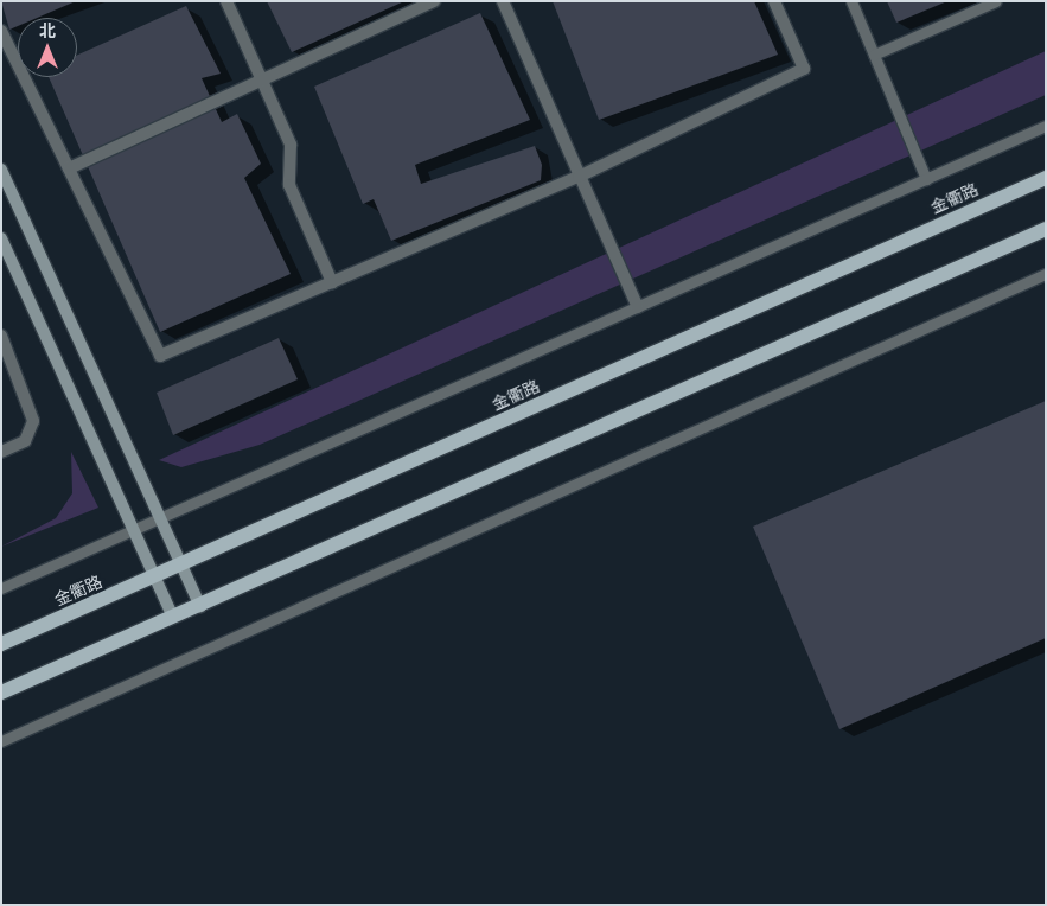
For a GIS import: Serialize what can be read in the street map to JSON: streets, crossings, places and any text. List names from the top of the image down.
{
  "streets": {
    "main road": ["金衢路"]
  },
  "north": "top"
}
